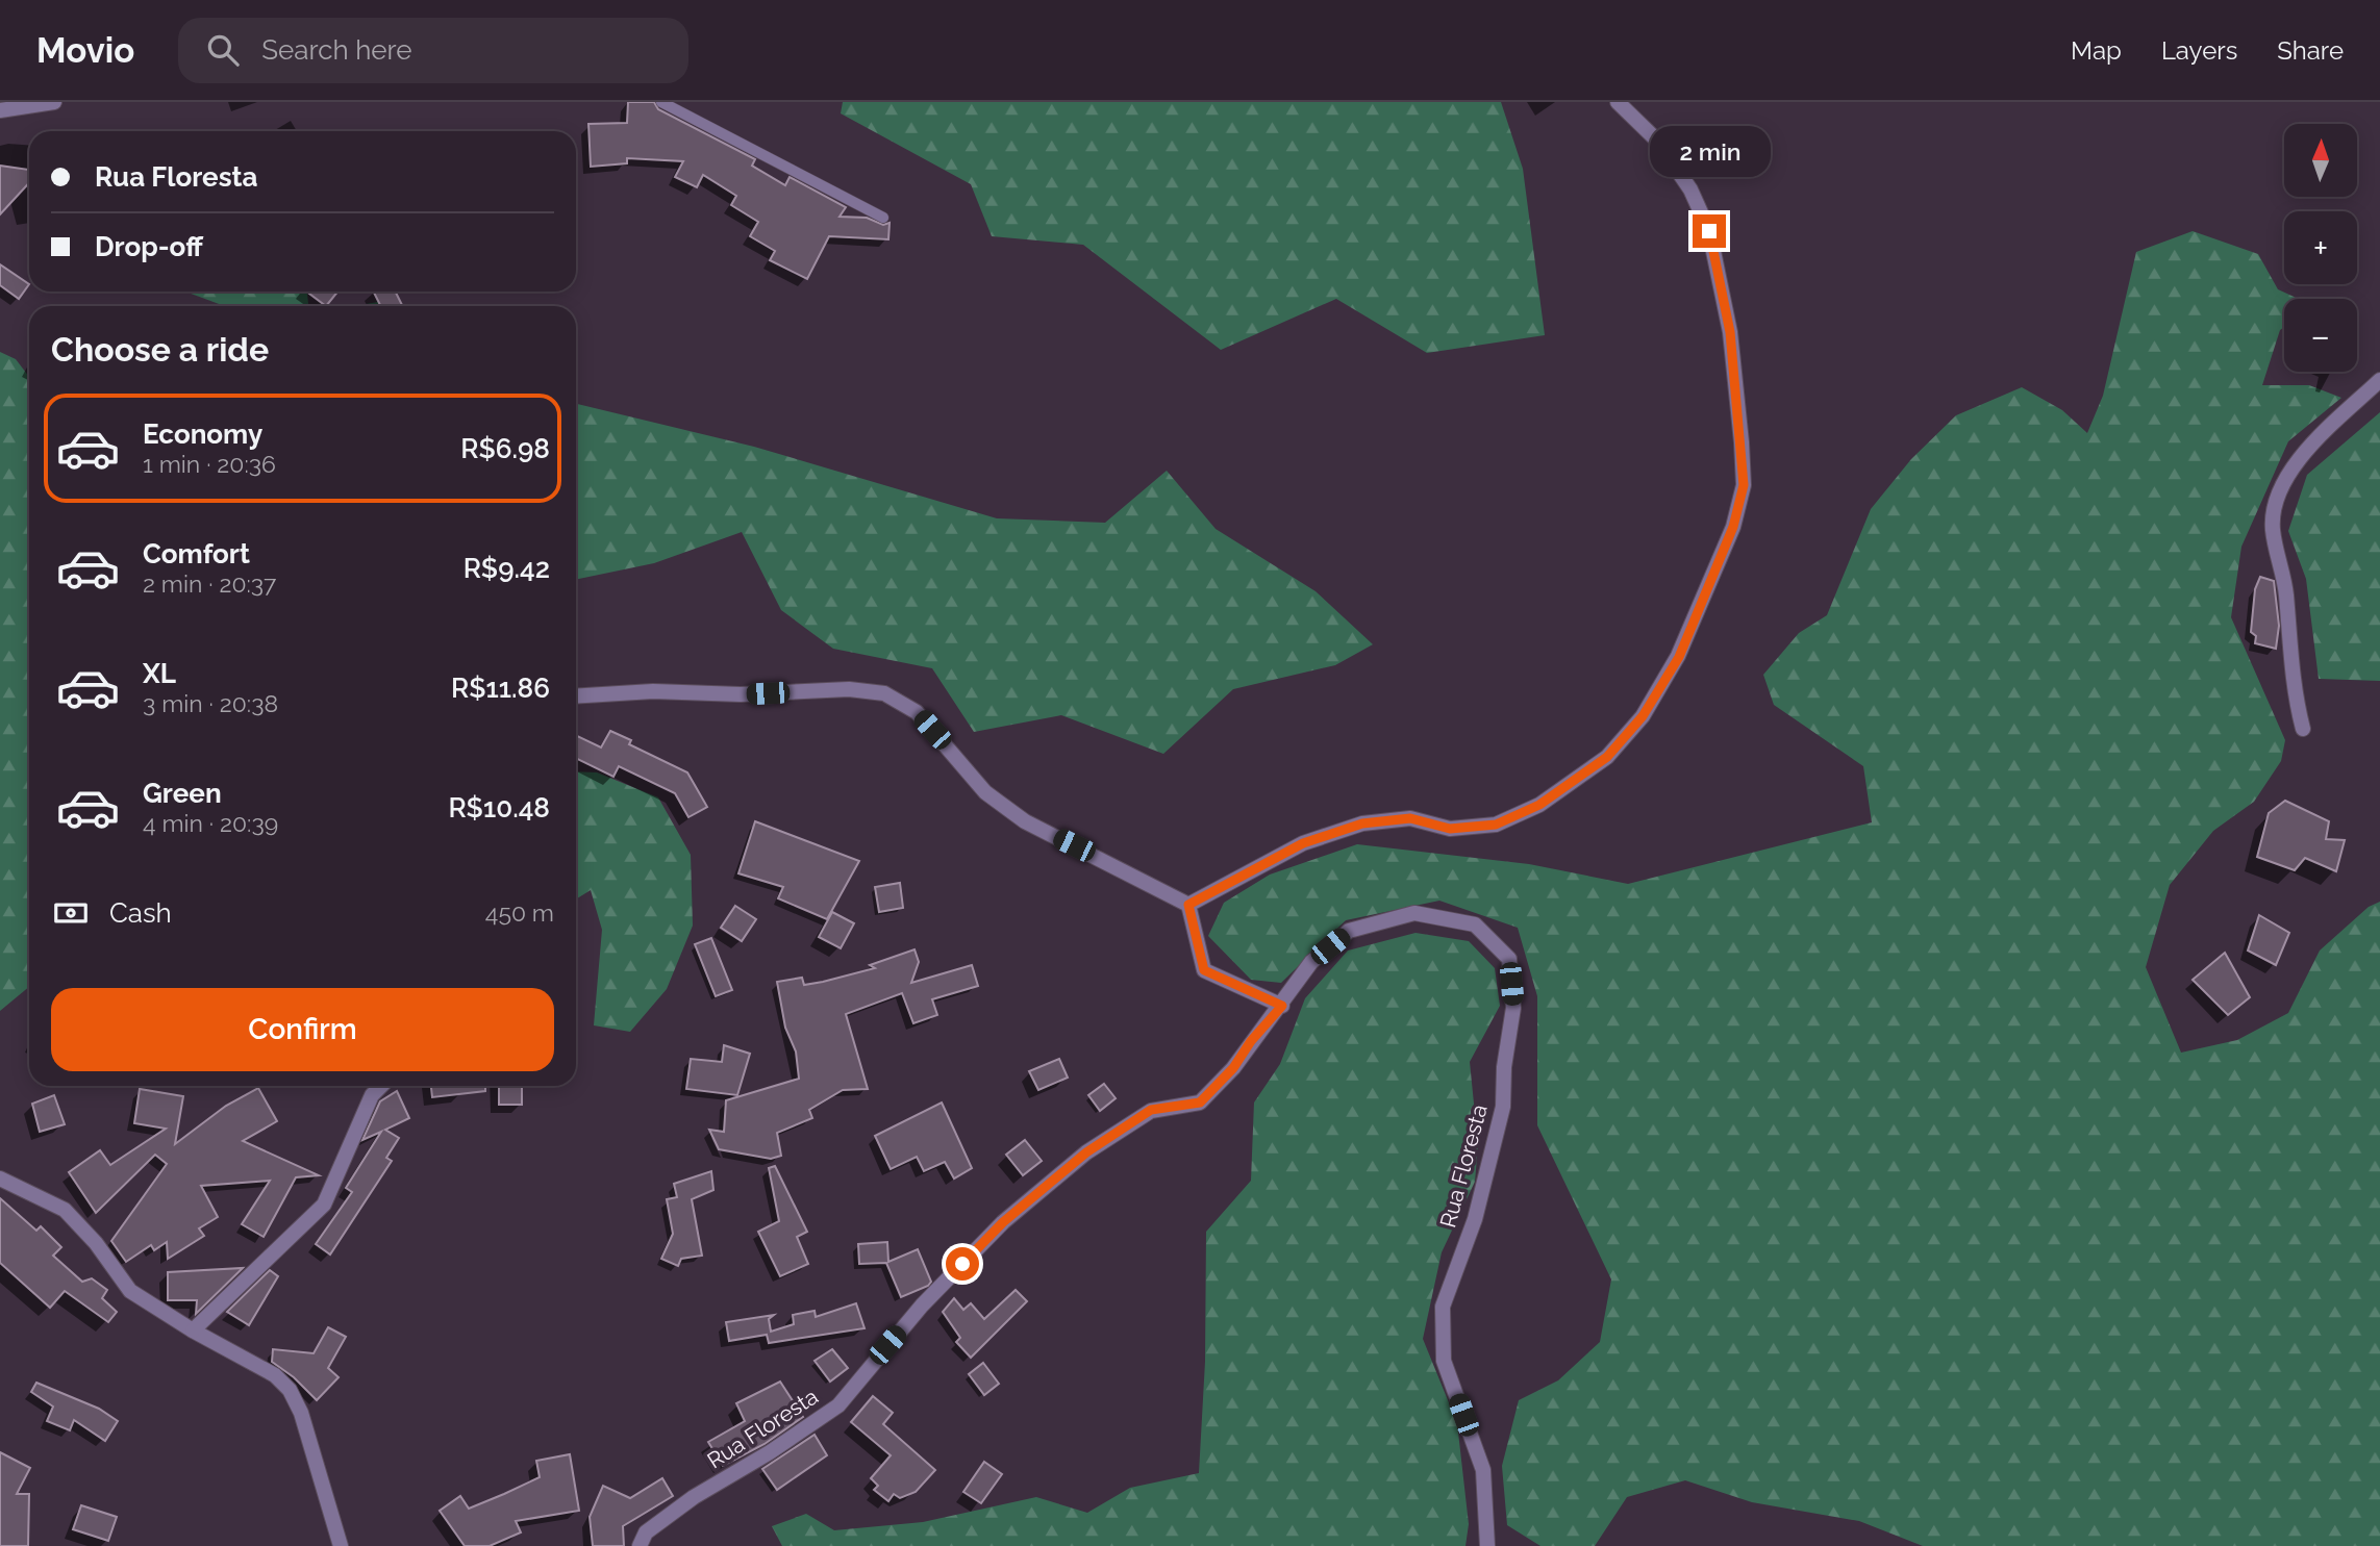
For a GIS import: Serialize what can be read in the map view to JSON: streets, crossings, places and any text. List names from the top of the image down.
{
  "streets": {
    "street": ["Rua Floresta"]
  },
  "north": "top",
  "page": {
    "header": "Movio",
    "search": "Search here",
    "nav": ["Map", "Layers", "Share"],
    "map_buttons": ["+", "−"],
    "bubble": "2 min",
    "banner": ["Rua Floresta", "Drop-off"],
    "heading": "Choose a ride",
    "list": [
      {
        "name": "Economy",
        "note": "1 min · 20:36",
        "value": "R$6.98"
      },
      {
        "name": "Comfort",
        "note": "2 min · 20:37",
        "value": "R$9.42"
      },
      {
        "name": "XL",
        "note": "3 min · 20:38",
        "value": "R$11.86"
      },
      {
        "name": "Green",
        "note": "4 min · 20:39",
        "value": "R$10.48"
      }
    ],
    "pay": ["Cash", "450 m"],
    "buttons": "Confirm"
  }
}
